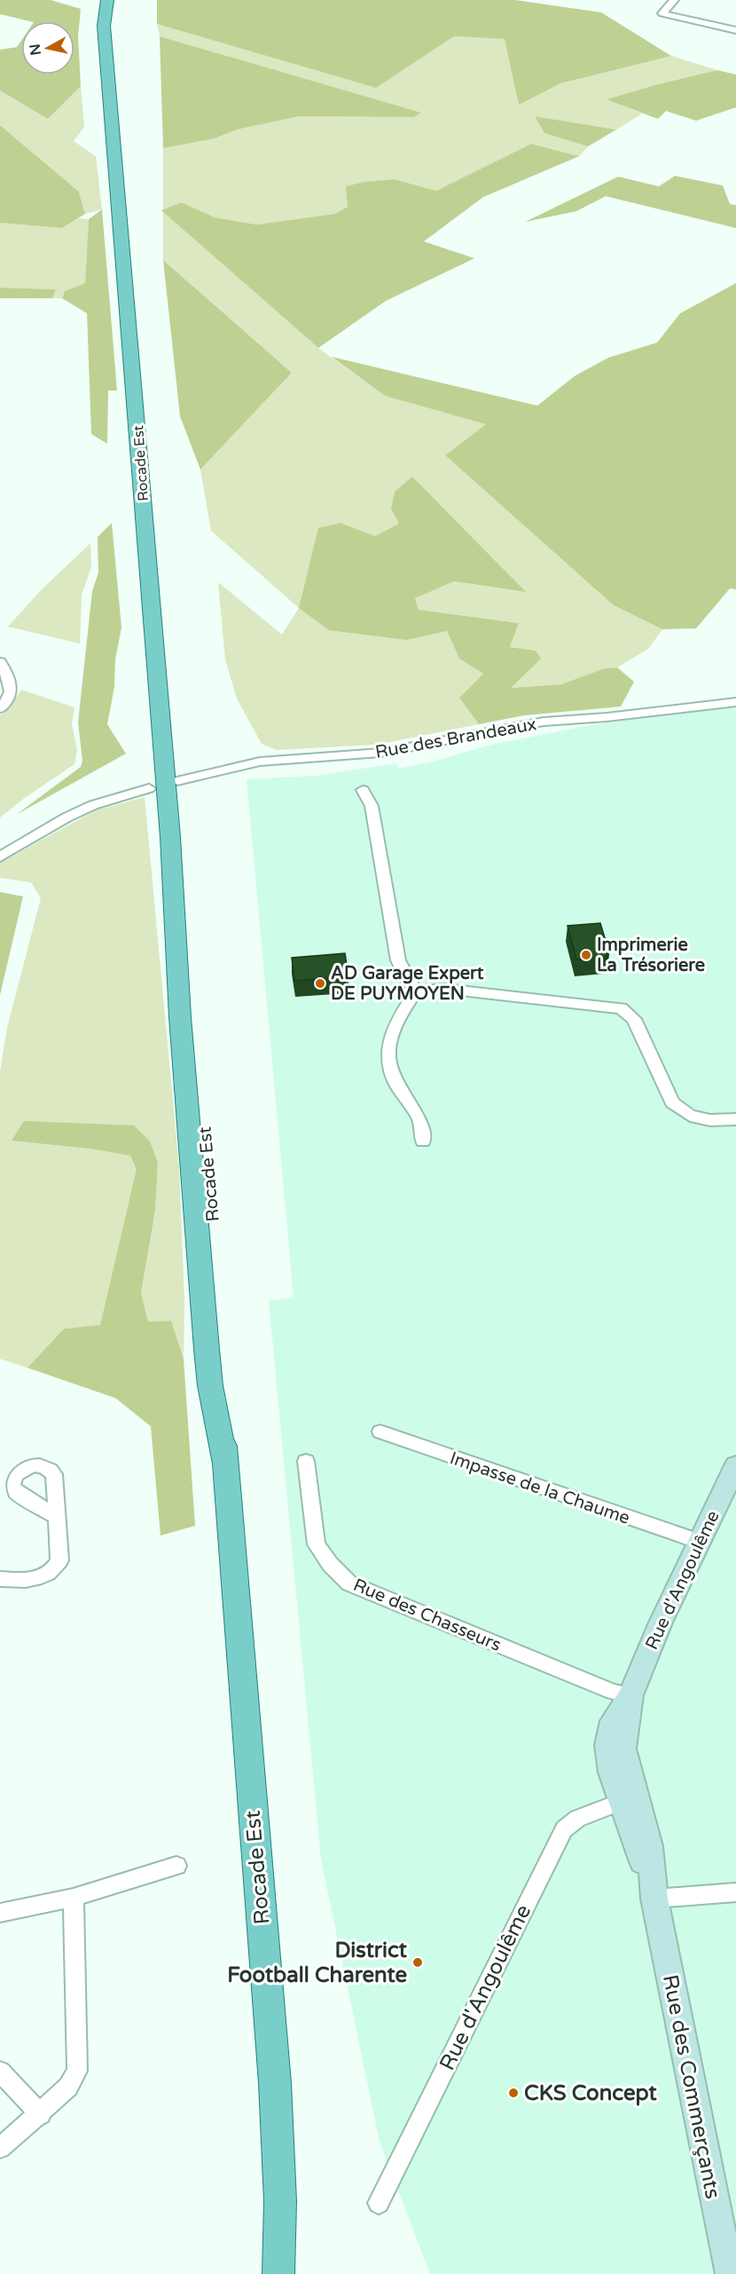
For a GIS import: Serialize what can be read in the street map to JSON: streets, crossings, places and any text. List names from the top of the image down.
{
  "streets": {
    "main road": ["Rocade Est"],
    "street": [
      "Rue des Brandeaux",
      "Impasse de la Chaume",
      "Rue d'Angoulême",
      "Rue des Chasseurs",
      "Rue des Commerçants"
    ]
  },
  "crossings": [
    ["Impasse de la Chaume", "Rue d'Angoulême"],
    ["Rue d'Angoulême", "Rue des Chasseurs"],
    ["Rue d'Angoulême", "Rue des Commerçants"]
  ],
  "places": [
    "Imprimerie La Trésoriere",
    "AD Garage Expert DE PUYMOYEN",
    "District Football Charente",
    "CKS Concept"
  ],
  "north": "left"
}
